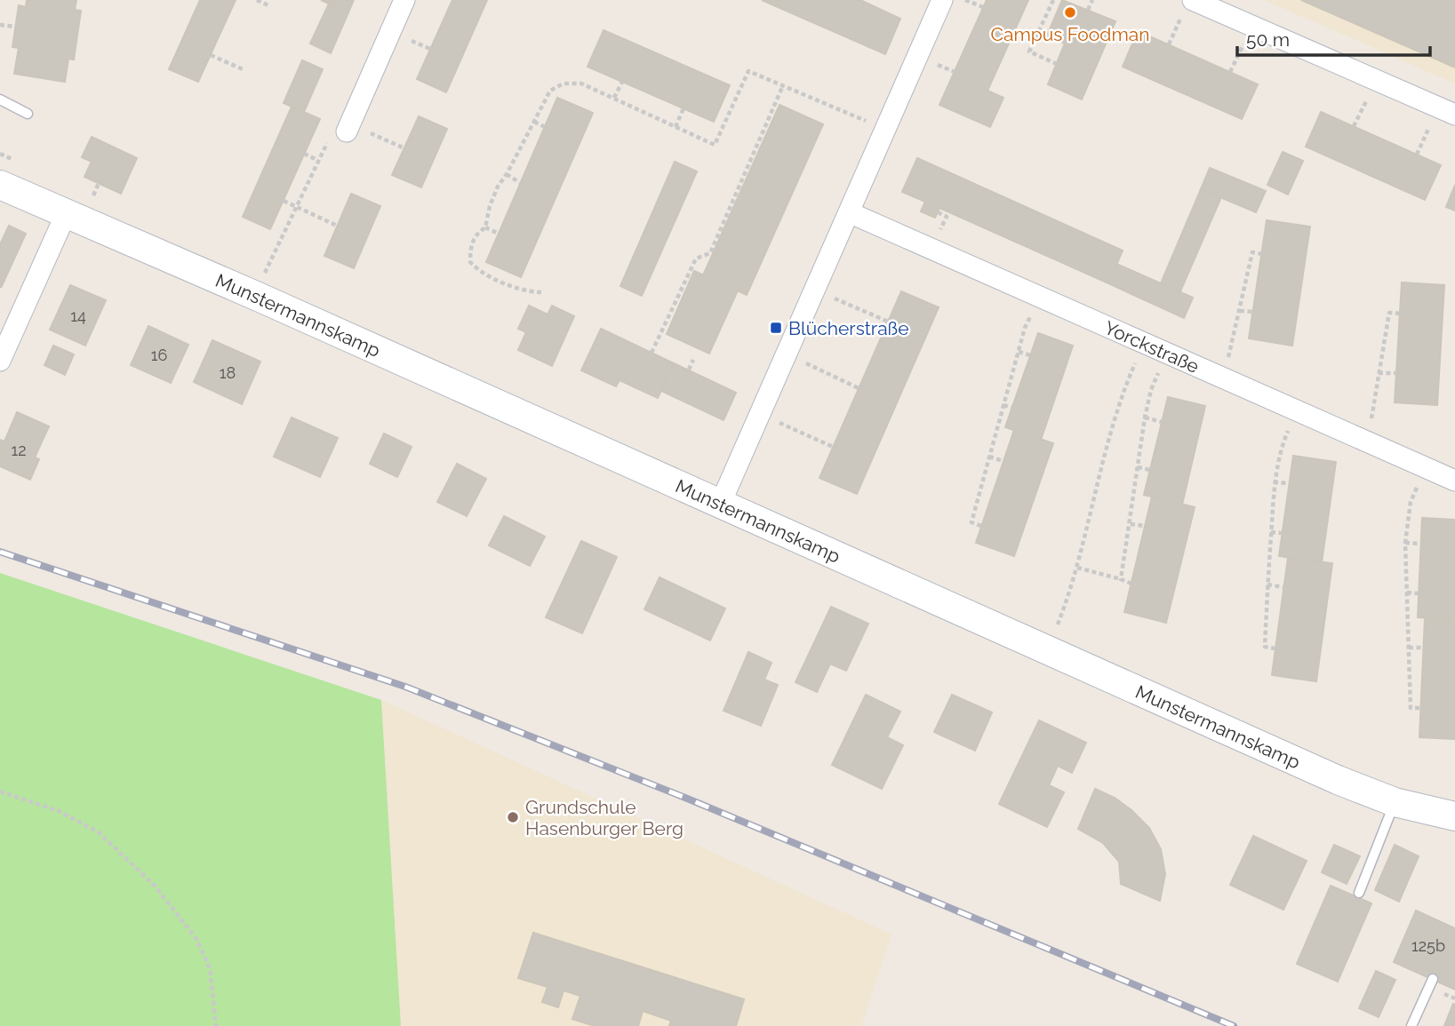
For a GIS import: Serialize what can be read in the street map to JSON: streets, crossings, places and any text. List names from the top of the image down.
{
  "streets": {
    "street": ["Munstermannskamp", "Yorckstraße"]
  },
  "places": {
    "other": ["Campus Foodman", "Grundschule Hasenburger Berg"],
    "transit": ["Blücherstraße"]
  },
  "house_numbers": [
    "14",
    "16",
    "18",
    "12",
    "125b"
  ],
  "scale_bar": "50 m"
}
